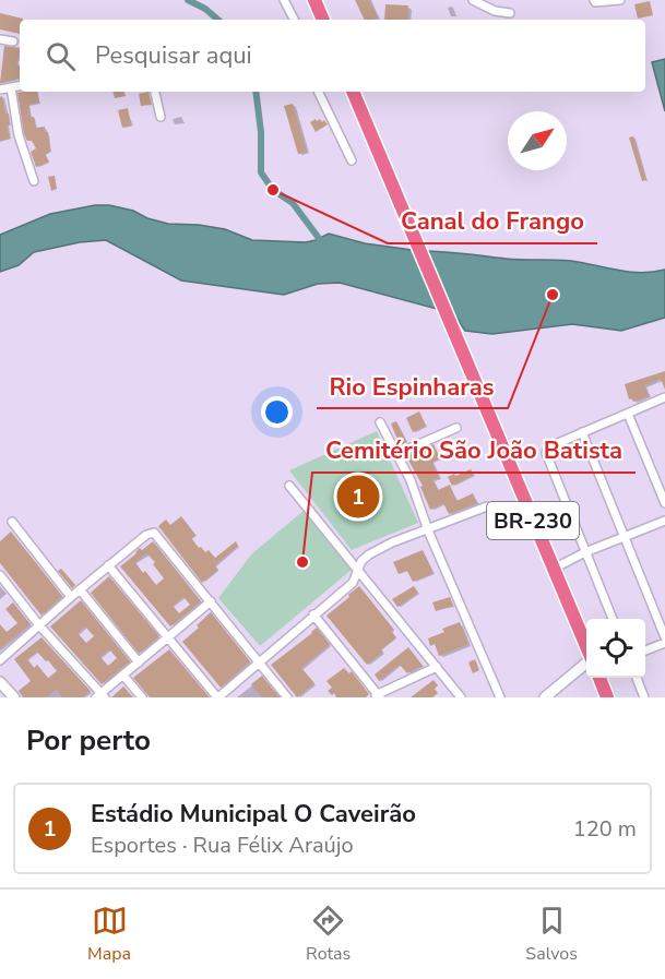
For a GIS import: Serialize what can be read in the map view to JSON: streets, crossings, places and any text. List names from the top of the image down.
{
  "streets": {
    "highway": ["BR-230"]
  },
  "places": ["Canal do Frango", "Rio Espinharas", "Cemitério São João Batista"],
  "north": "top right",
  "page": {
    "search": "Pesquisar aqui",
    "pins": "1",
    "heading": "Por perto",
    "list": [
      {
        "mark": "1",
        "name": "Estádio Municipal O Caveirão",
        "note": "Esportes · Rua Félix Araújo",
        "value": "120 m"
      }
    ],
    "nav": ["Mapa", "Rotas", "Salvos"]
  }
}
